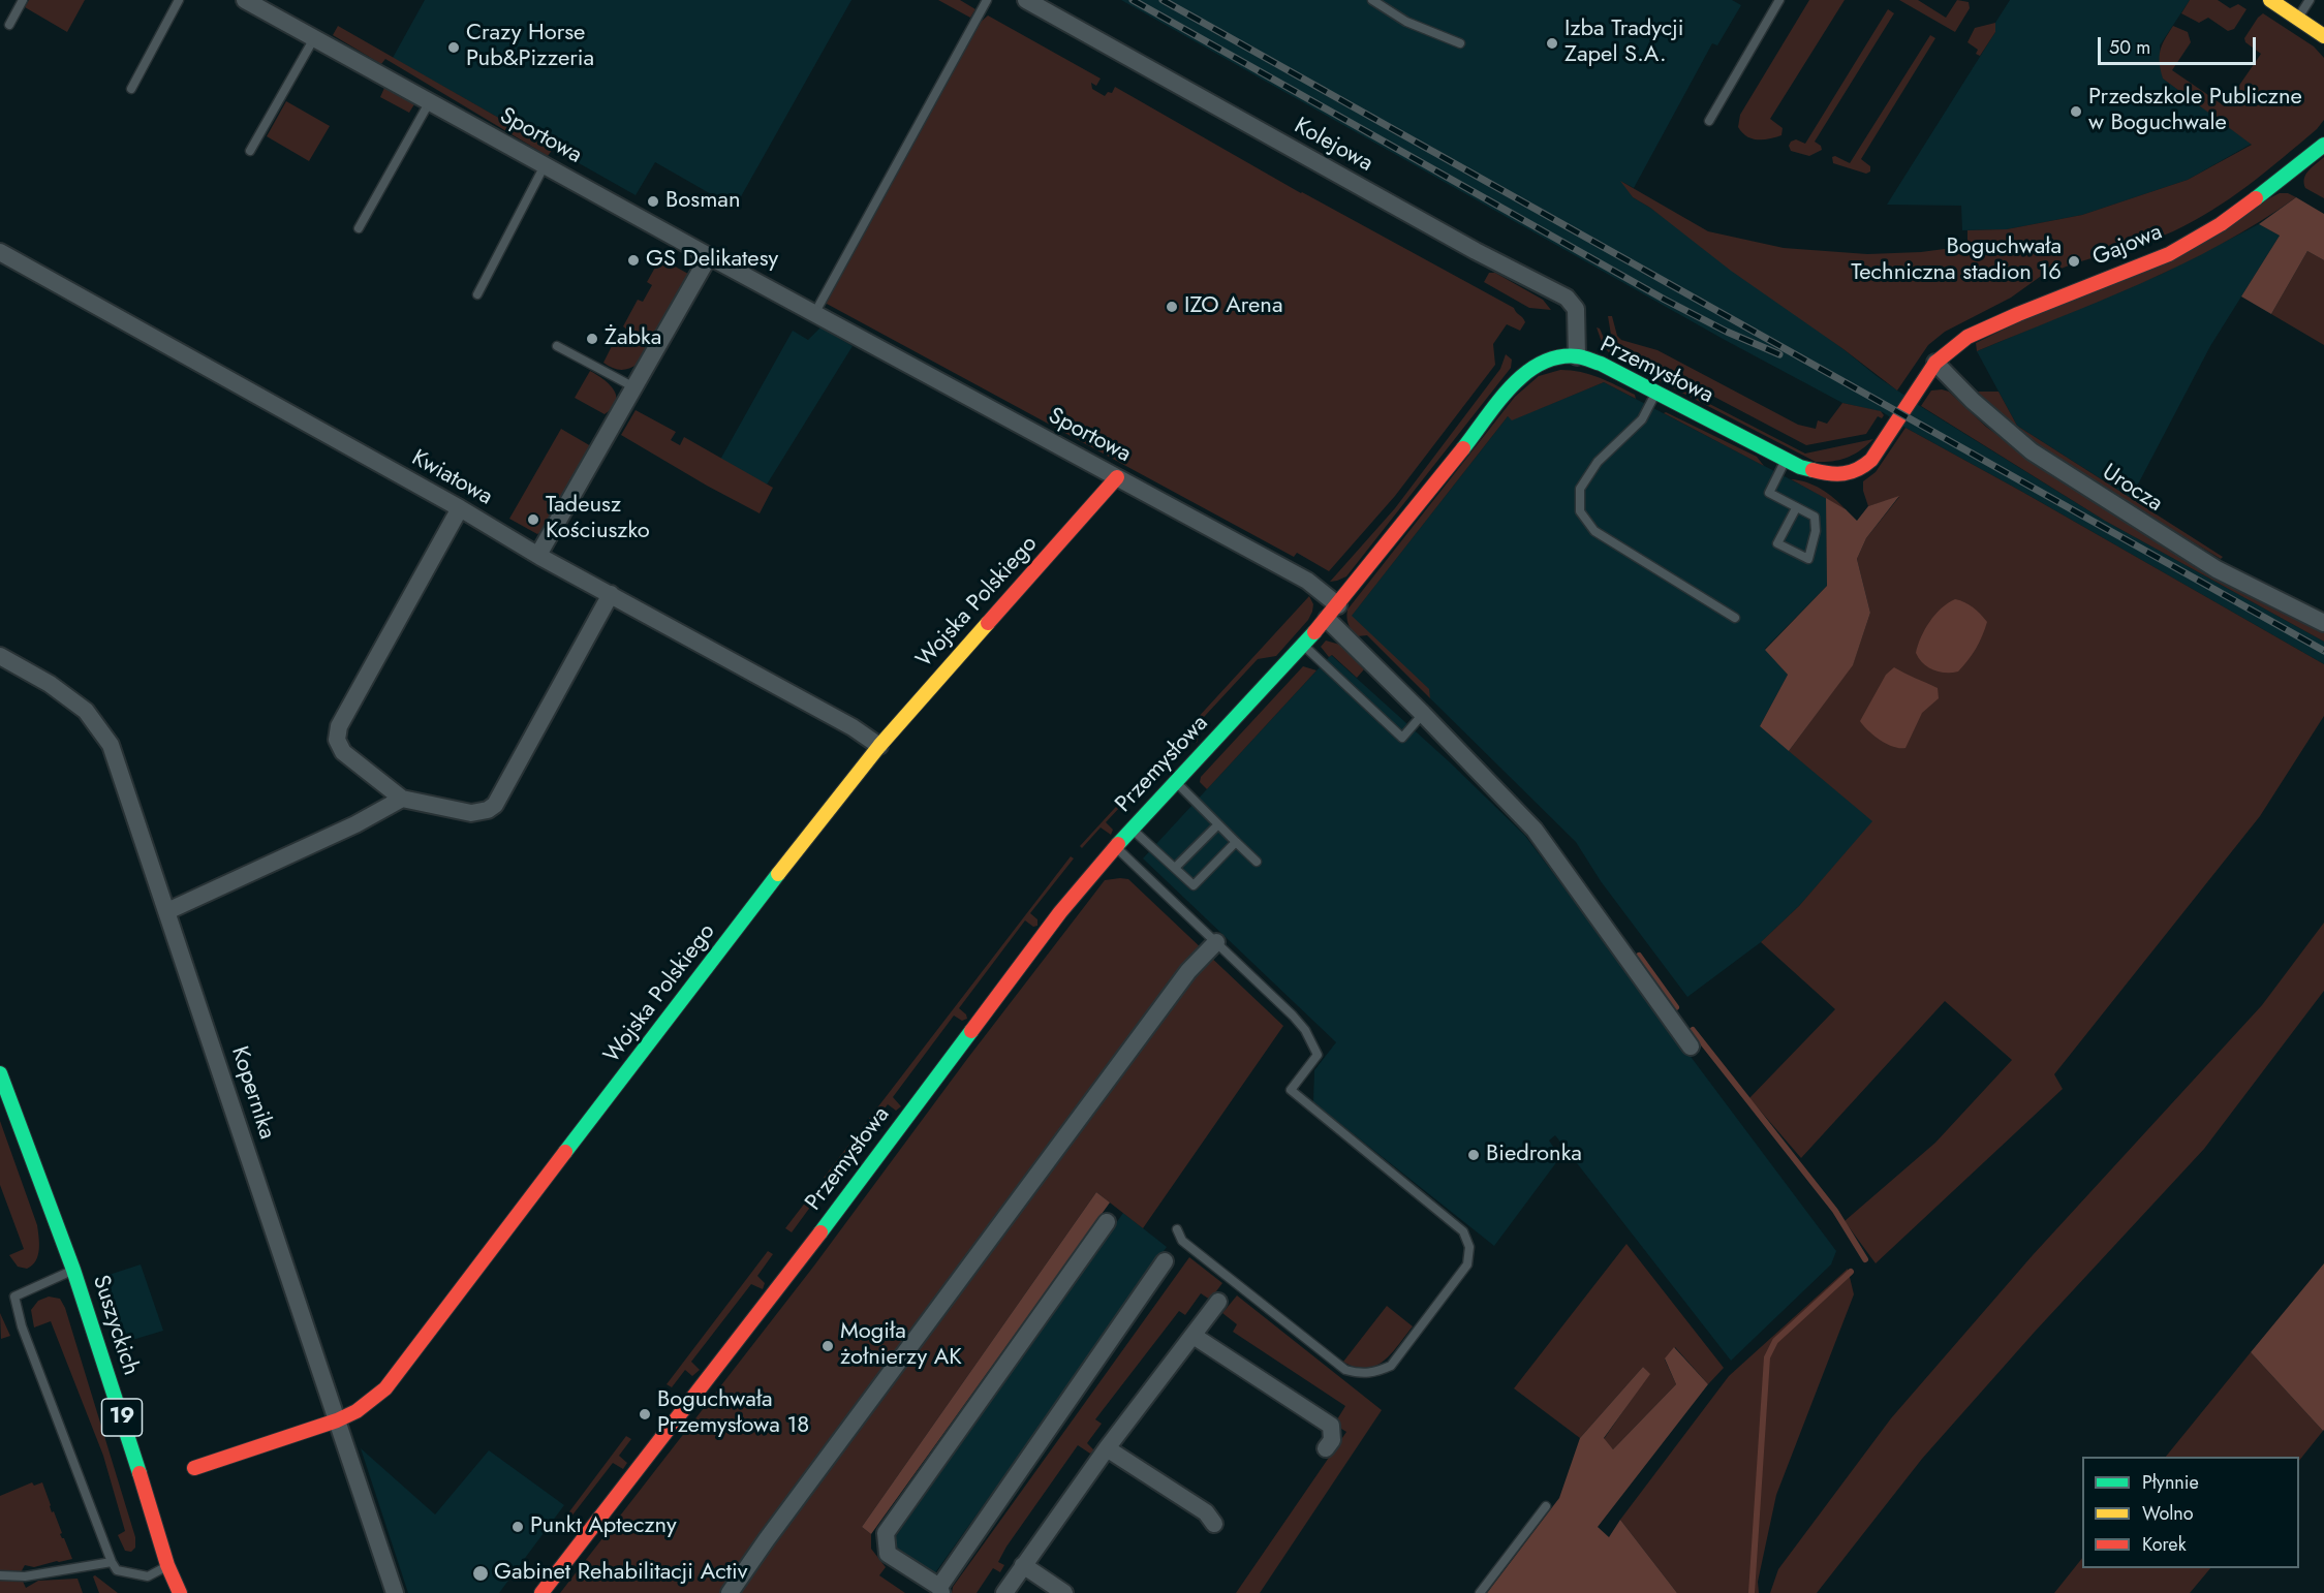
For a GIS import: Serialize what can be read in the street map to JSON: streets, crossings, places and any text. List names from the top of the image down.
{
  "streets": {
    "main road": [
      "Gajowa",
      "Przemysłowa",
      "Wojska Polskiego",
      "Suszyckich",
      "19"
    ],
    "street": [
      "Sportowa",
      "Kolejowa",
      "Kwiatowa",
      "Urocza",
      "Kopernika"
    ]
  },
  "crossings": [
    ["Sportowa", "Przemysłowa"],
    ["Sportowa", "Wojska Polskiego"],
    ["Kolejowa", "Przemysłowa"],
    ["Gajowa", "Przemysłowa"],
    ["Gajowa", "Urocza"],
    ["Przemysłowa", "Urocza"],
    ["Kwiatowa", "Wojska Polskiego"],
    ["Wojska Polskiego", "Kopernika"]
  ],
  "places": [
    "Izba Tradycji Zapel S.A.",
    "Crazy Horse Pub&Pizzeria",
    "Przedszkole Publiczne w Boguchwale",
    "Bosman",
    "GS Delikatesy",
    "Boguchwała Techniczna stadion 16",
    "IZO Arena",
    "Żabka",
    "Tadeusz Kościuszko",
    "Biedronka",
    "Mogiła żołnierzy AK",
    "Boguchwała Przemysłowa 18",
    "Punkt Apteczny",
    "Gabinet Rehabilitacji Activ"
  ],
  "legend": ["Płynnie", "Wolno", "Korek"],
  "scale_bar": "50 m"
}
